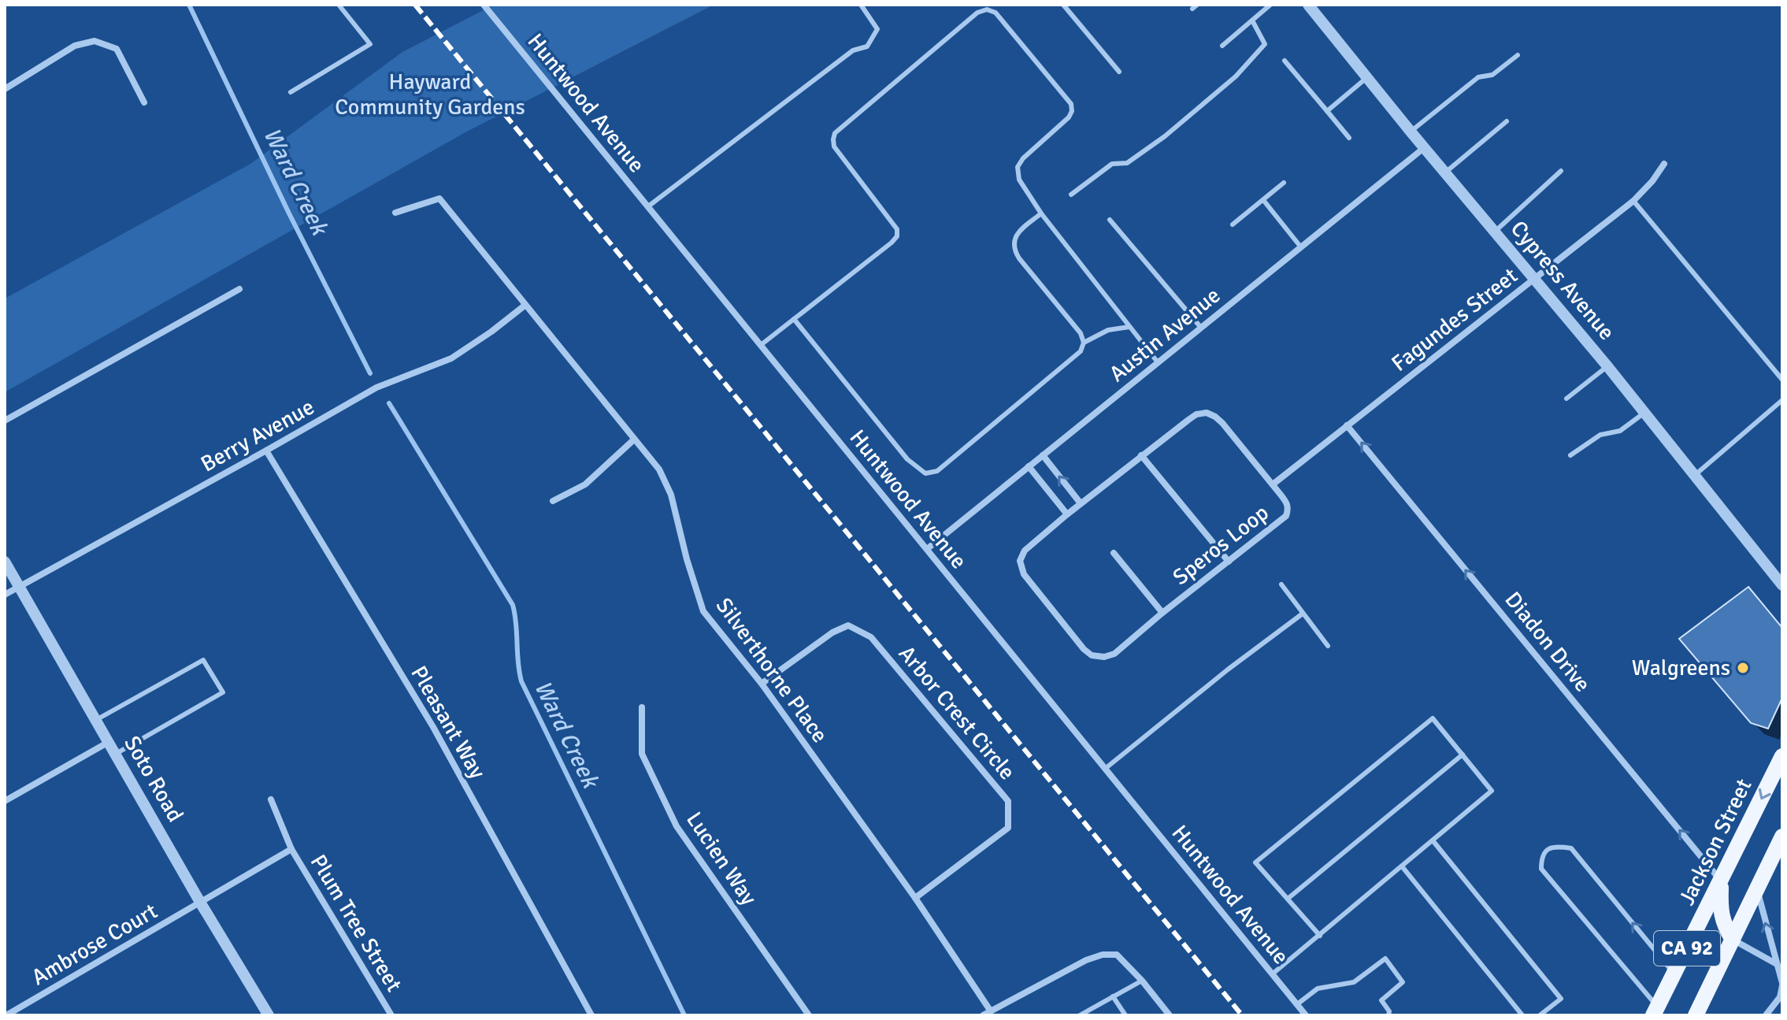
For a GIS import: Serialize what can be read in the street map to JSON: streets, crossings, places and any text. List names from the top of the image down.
{
  "streets": {
    "main road": ["Jackson Street", "CA 92"],
    "street": [
      "Huntwood Avenue",
      "Cypress Avenue",
      "Fagundes Street",
      "Austin Avenue",
      "Berry Avenue",
      "Speros Loop",
      "Diadon Drive",
      "Silverthorne Place",
      "Arbor Crest Circle",
      "Pleasant Way",
      "Soto Road",
      "Lucien Way",
      "Plum Tree Street",
      "Ambrose Court"
    ]
  },
  "crossings": [
    ["Huntwood Avenue", "Austin Avenue"],
    ["Cypress Avenue", "Fagundes Street"],
    ["Cypress Avenue", "Austin Avenue"],
    ["Fagundes Street", "Speros Loop"],
    ["Fagundes Street", "Diadon Drive"],
    ["Berry Avenue", "Silverthorne Place"],
    ["Berry Avenue", "Pleasant Way"],
    ["Berry Avenue", "Soto Road"],
    ["Diadon Drive", "Jackson Street"],
    ["Silverthorne Place", "Arbor Crest Circle"],
    ["Soto Road", "Plum Tree Street"],
    ["Soto Road", "Ambrose Court"],
    ["Plum Tree Street", "Ambrose Court"]
  ],
  "one_way": ["Diadon Drive"],
  "water": ["Ward Creek"],
  "parks": ["Hayward Community Gardens"],
  "places": ["Walgreens"]
}
